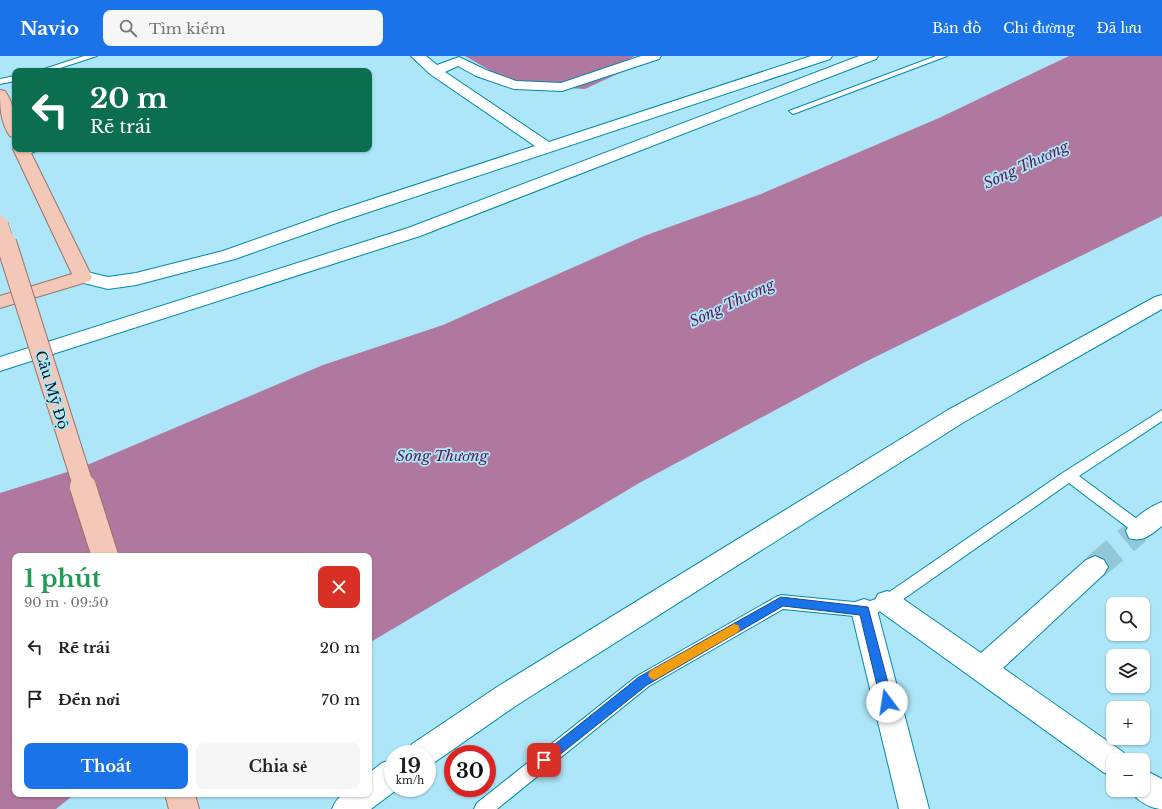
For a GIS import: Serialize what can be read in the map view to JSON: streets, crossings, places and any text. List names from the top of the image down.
{
  "streets": {
    "main road": ["Cầu Mỹ Độ"]
  },
  "water": ["Sông Thương"],
  "page": {
    "header": "Navio",
    "search": "Tìm kiếm",
    "nav": ["Bản đồ", "Chỉ đường", "Đã lưu"],
    "turn": ["20 m", "Rẽ trái"],
    "heading": ["1 phút", "90 m · 09:50"],
    "map_buttons": ["+", "−"],
    "list": [
      {
        "name": "Rẽ trái",
        "value": "20 m"
      },
      {
        "name": "Đến nơi",
        "value": "70 m"
      }
    ],
    "buttons": ["Thoát", "Chia sẻ"],
    "speed": "19 km/h",
    "limit": "30"
  }
}
